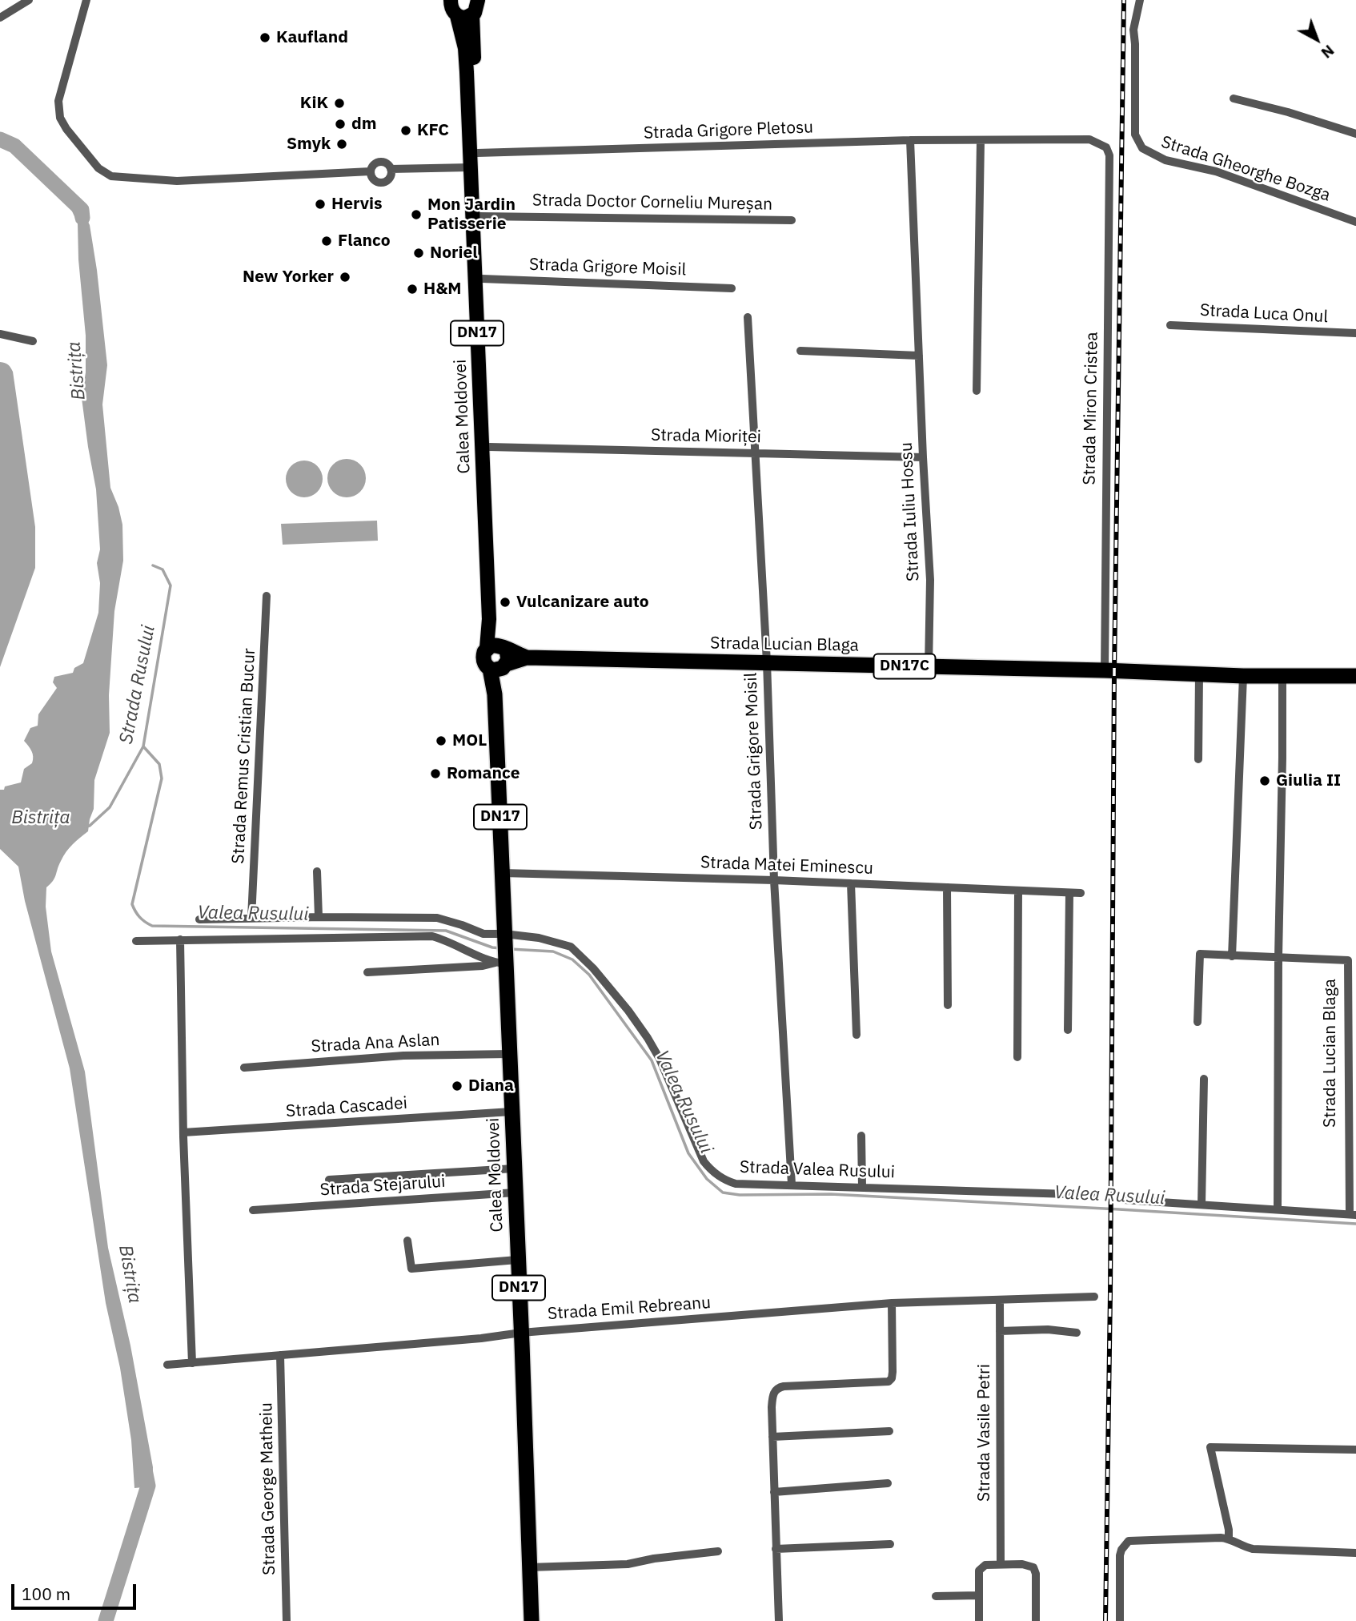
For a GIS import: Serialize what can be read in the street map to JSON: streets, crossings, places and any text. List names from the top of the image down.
{
  "streets": {
    "highway": [
      "DN17",
      "Calea Moldovei",
      "Strada Lucian Blaga",
      "DN17C"
    ],
    "street": [
      "Strada Grigore Pletosu",
      "Strada Gheorghe Bozga",
      "Strada Doctor Corneliu Mureșan",
      "Strada Grigore Moisil",
      "Strada Luca Onul",
      "Strada Miron Cristea",
      "Strada Mioriței",
      "Strada Iuliu Hossu",
      "Strada Remus Cristian Bucur",
      "Strada Matei Eminescu",
      "Strada Ana Aslan",
      "Strada Cascadei",
      "Strada Valea Rusului",
      "Strada Stejarului",
      "Strada Emil Rebreanu",
      "Strada Vasile Petri",
      "Strada George Matheiu"
    ]
  },
  "crossings": [
    ["Strada Grigore Pletosu", "Strada Miron Cristea"],
    ["Strada Grigore Pletosu", "Calea Moldovei"],
    ["Strada Grigore Pletosu", "Strada Iuliu Hossu"],
    ["Strada Doctor Corneliu Mureșan", "Calea Moldovei"],
    ["Strada Grigore Moisil", "Calea Moldovei"],
    ["Strada Grigore Moisil", "Strada Mioriței"],
    ["Strada Grigore Moisil", "Strada Lucian Blaga"],
    ["Strada Grigore Moisil", "Strada Matei Eminescu"],
    ["Strada Grigore Moisil", "Strada Valea Rusului"],
    ["Strada Miron Cristea", "Strada Lucian Blaga"],
    ["Calea Moldovei", "Strada Mioriței"],
    ["Calea Moldovei", "Strada Lucian Blaga"],
    ["Calea Moldovei", "Strada Matei Eminescu"],
    ["Calea Moldovei", "Strada Ana Aslan"],
    ["Calea Moldovei", "Strada Cascadei"],
    ["Calea Moldovei", "Strada Valea Rusului"],
    ["Calea Moldovei", "Strada Stejarului"],
    ["Calea Moldovei", "Strada Emil Rebreanu"],
    ["Strada Mioriței", "Strada Iuliu Hossu"],
    ["Strada Iuliu Hossu", "Strada Lucian Blaga"],
    ["Strada Emil Rebreanu", "Strada Vasile Petri"],
    ["Strada Emil Rebreanu", "Strada George Matheiu"]
  ],
  "water": ["Bistrița", "Strada Rusului", "Valea Rusului"],
  "places": [
    "Kaufland",
    "KiK",
    "dm",
    "KFC",
    "Smyk",
    "Hervis",
    "Mon Jardin Patisserie",
    "Flanco",
    "Noriel",
    "New Yorker",
    "H&M",
    "Vulcanizare auto",
    "MOL",
    "Romance",
    "Giulia II",
    "Diana"
  ],
  "scale_bar": "100 m",
  "north": "bottom right"
}
